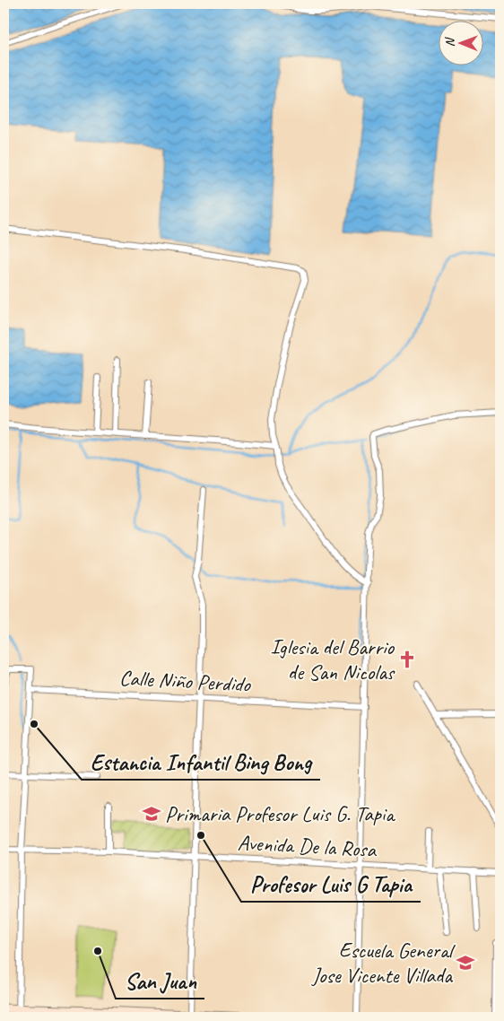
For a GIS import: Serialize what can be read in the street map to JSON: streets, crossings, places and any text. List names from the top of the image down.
{
  "streets": {
    "street": ["Calle Niño Perdido", "Avenida De la Rosa"]
  },
  "places": {
    "church": ["Iglesia del Barrio de San Nicolas"],
    "other": ["Estancia Infantil Bing Bong", "Profesor Luis G Tapia", "San Juan"],
    "school or university": ["Primaria Profesor Luis G. Tapia", "Escuela General Jose Vicente Villada"]
  },
  "north": "left"
}
